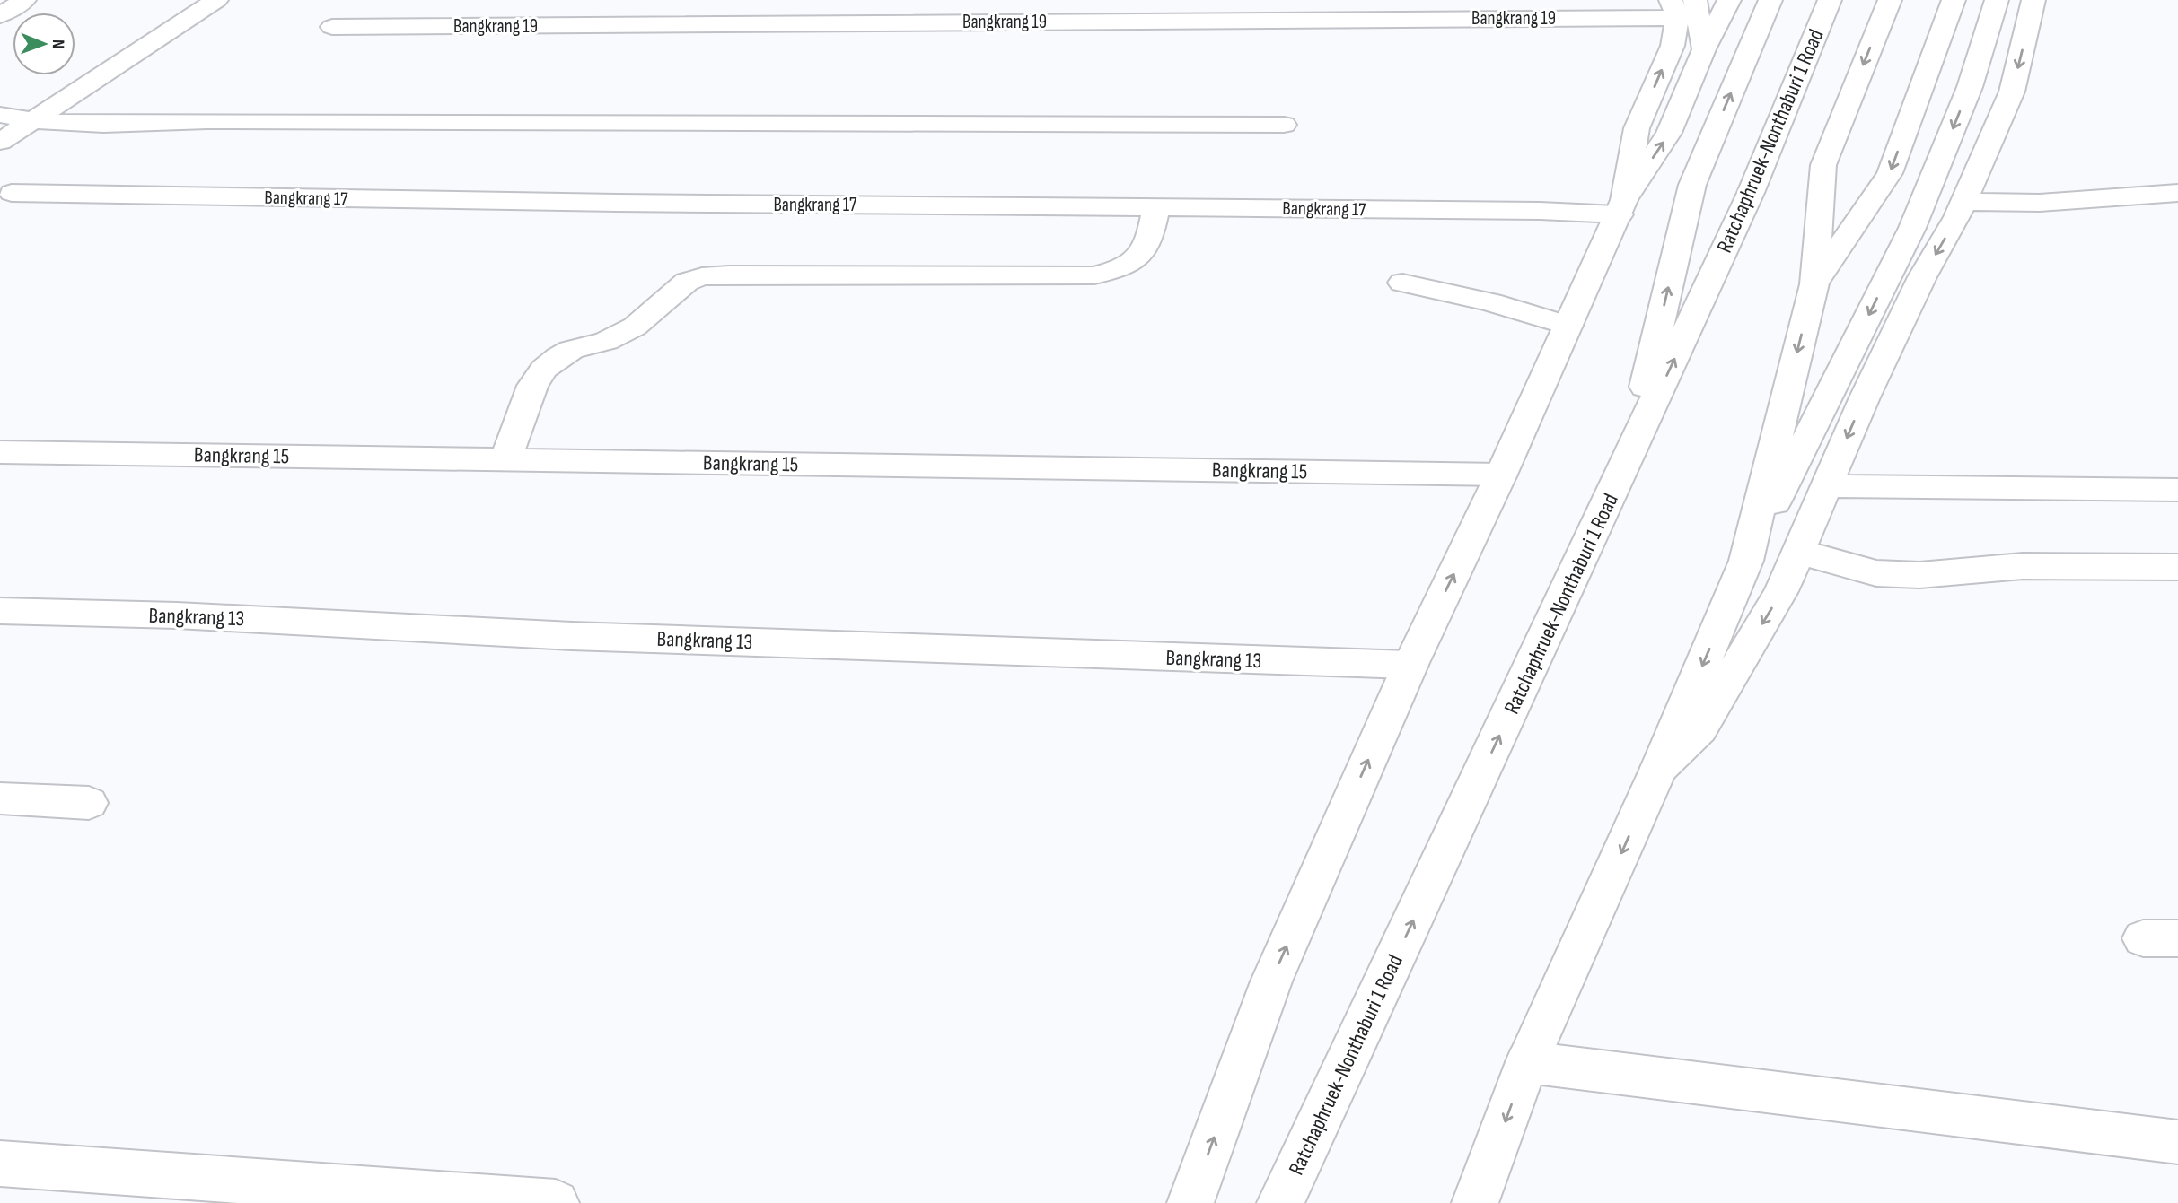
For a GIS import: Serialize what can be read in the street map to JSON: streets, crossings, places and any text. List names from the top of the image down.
{
  "streets": {
    "street": [
      "Bangkrang 19",
      "Ratchaphruek-Nonthaburi 1 Road",
      "Bangkrang 17",
      "Bangkrang 15",
      "Bangkrang 13"
    ]
  },
  "north": "right"
}
